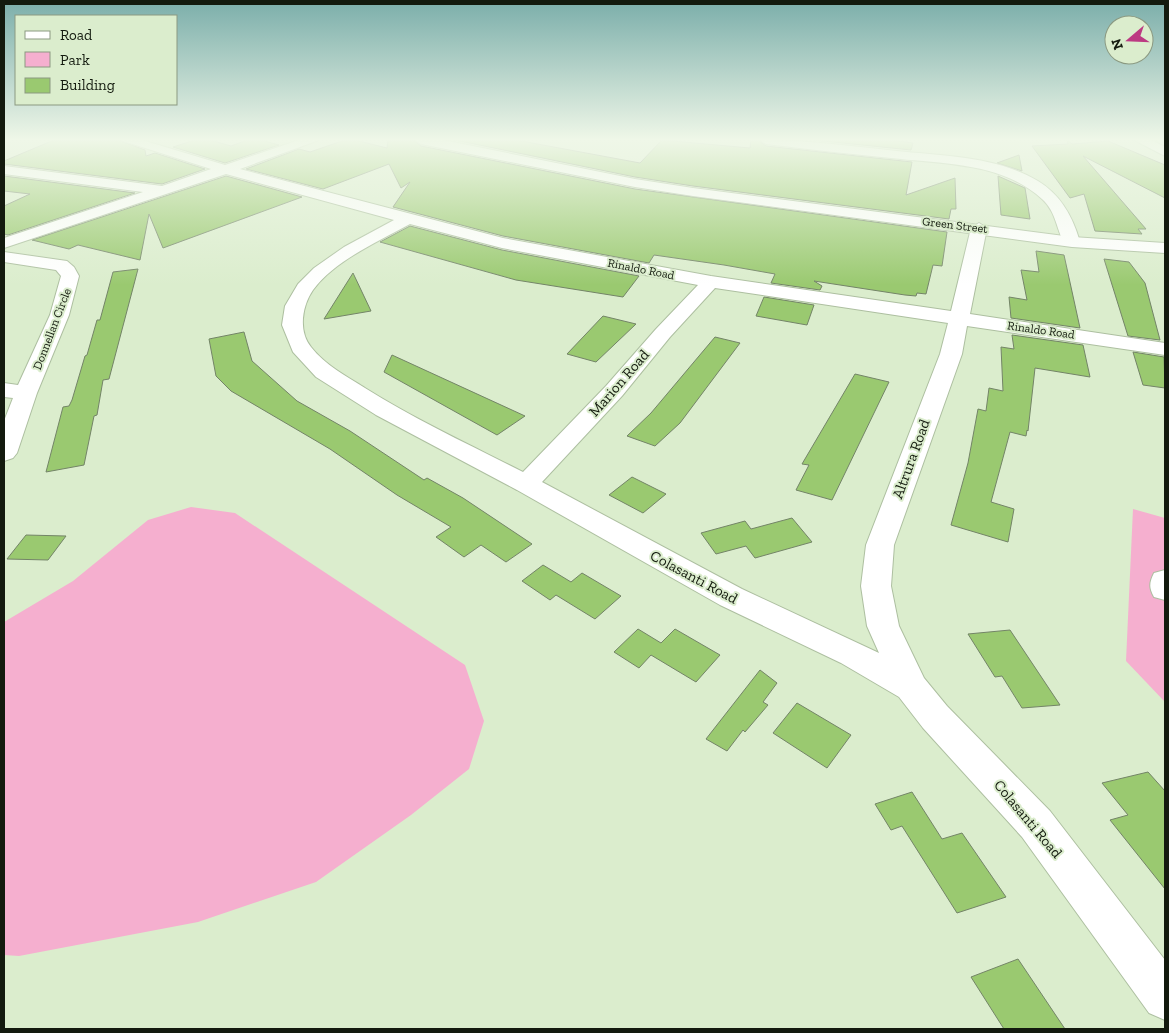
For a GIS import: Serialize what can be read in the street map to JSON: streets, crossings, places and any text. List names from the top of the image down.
{
  "streets": {
    "street": [
      "Green Street",
      "Rinaldo Road",
      "Donnellan Circle",
      "Marion Road",
      "Altrura Road",
      "Colasanti Road"
    ]
  },
  "crossings": [
    ["Green Street", "Altrura Road"],
    ["Rinaldo Road", "Marion Road"],
    ["Rinaldo Road", "Altrura Road"],
    ["Rinaldo Road", "Colasanti Road"],
    ["Marion Road", "Colasanti Road"],
    ["Altrura Road", "Colasanti Road"]
  ],
  "legend": ["Road", "Park", "Building"],
  "north": "left"
}
